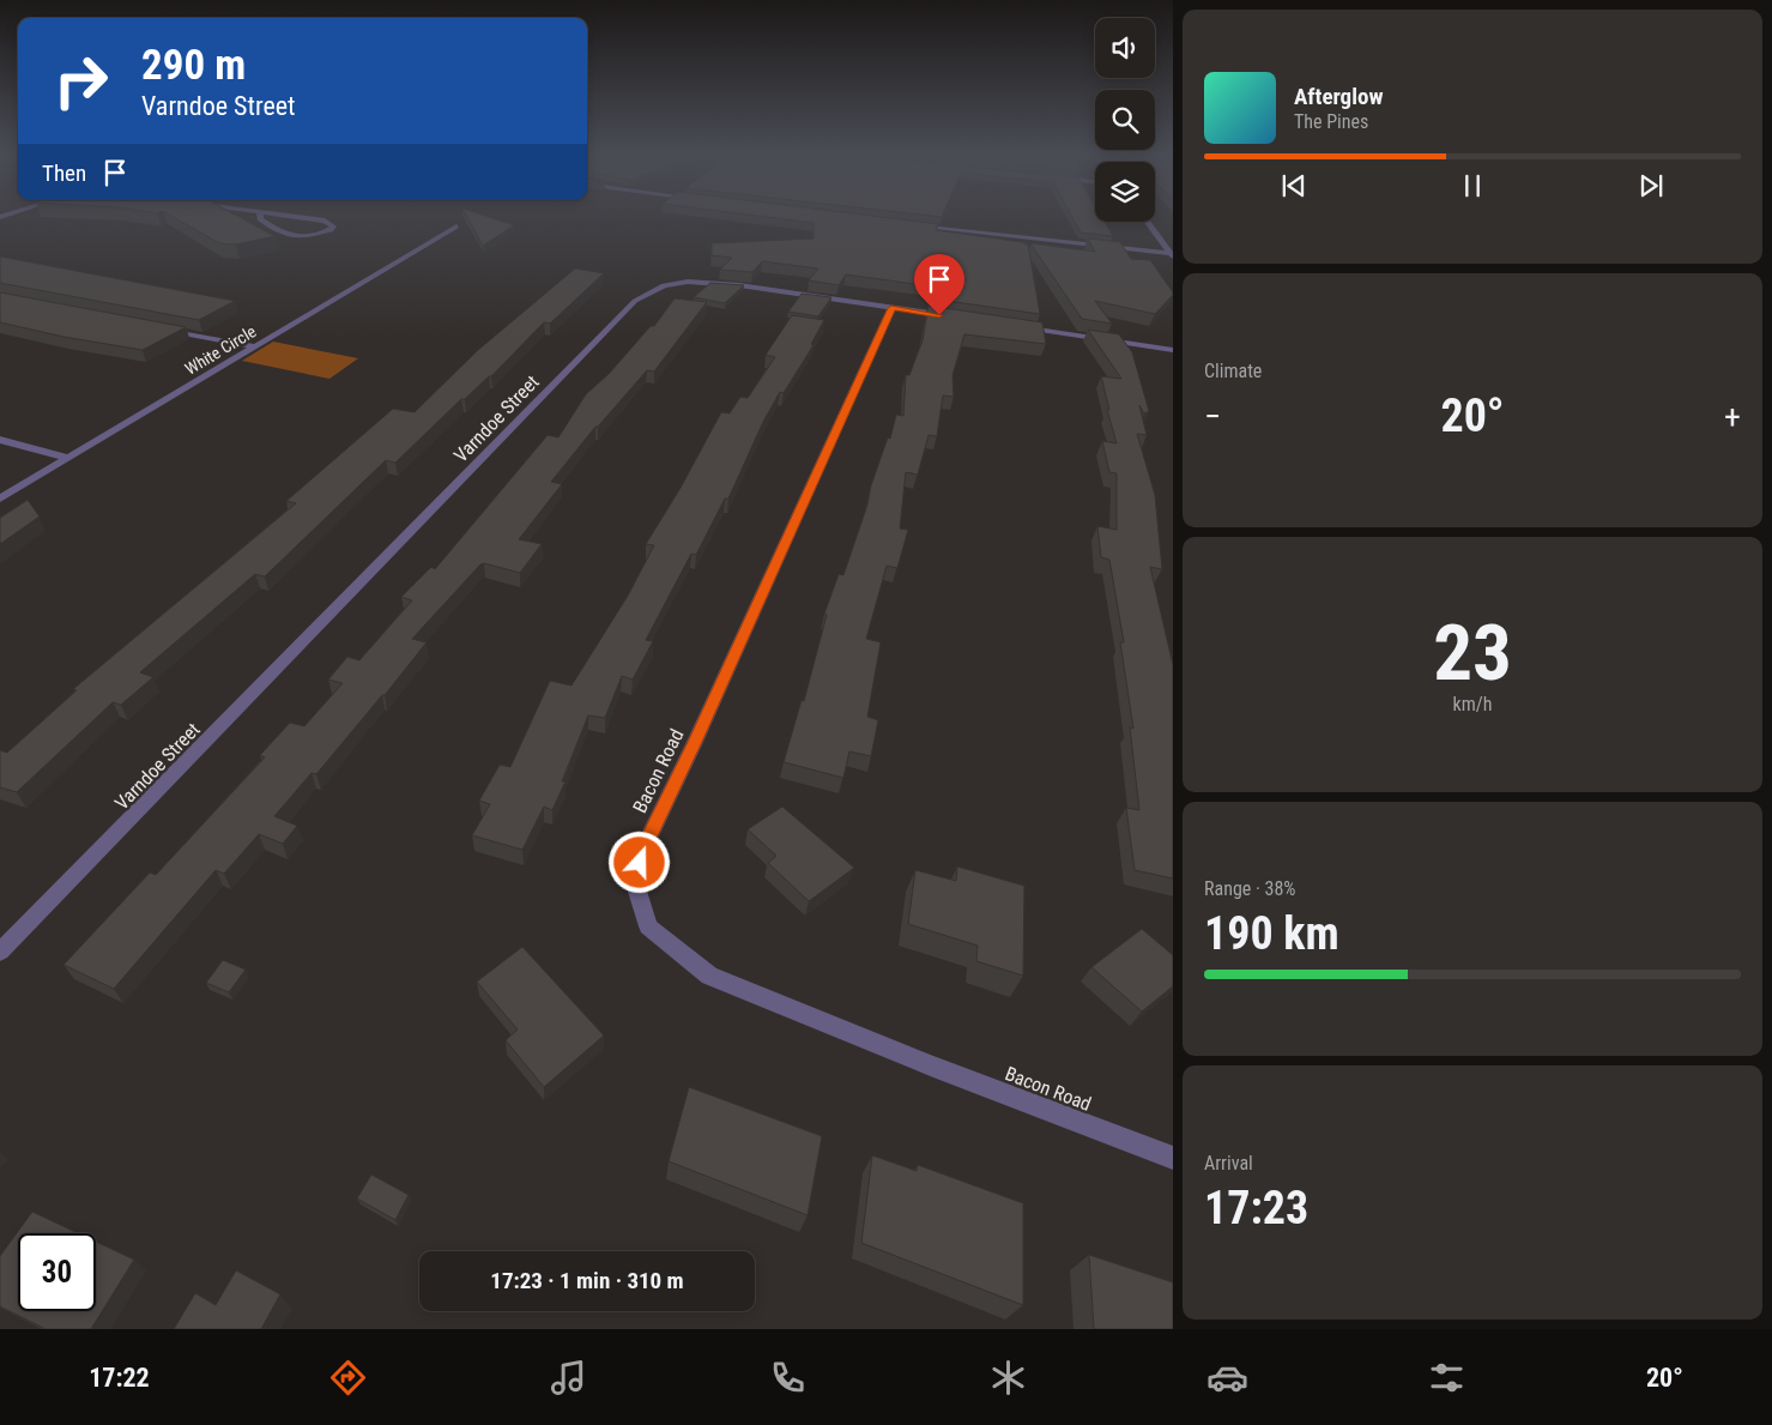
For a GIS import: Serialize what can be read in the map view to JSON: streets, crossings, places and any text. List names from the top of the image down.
{
  "streets": {
    "street": ["White Circle", "Varndoe Street", "Bacon Road"]
  },
  "crossings": [
    ["Varndoe Street", "Bacon Road"]
  ],
  "page": {
    "turn": ["290 m", "Varndoe Street"],
    "song": ["Afterglow", "The Pines"],
    "then": "Then",
    "tile": [
      "Climate",
      ["23", "km/h"],
      ["Range · 38%", "190 km"],
      ["Arrival", "17:23"]
    ],
    "heat": ["−", "20°", "+"],
    "limit": "30",
    "trip": "17:23 · 1 min · 310 m",
    "tabs": ["17:22", "20°"]
  }
}
